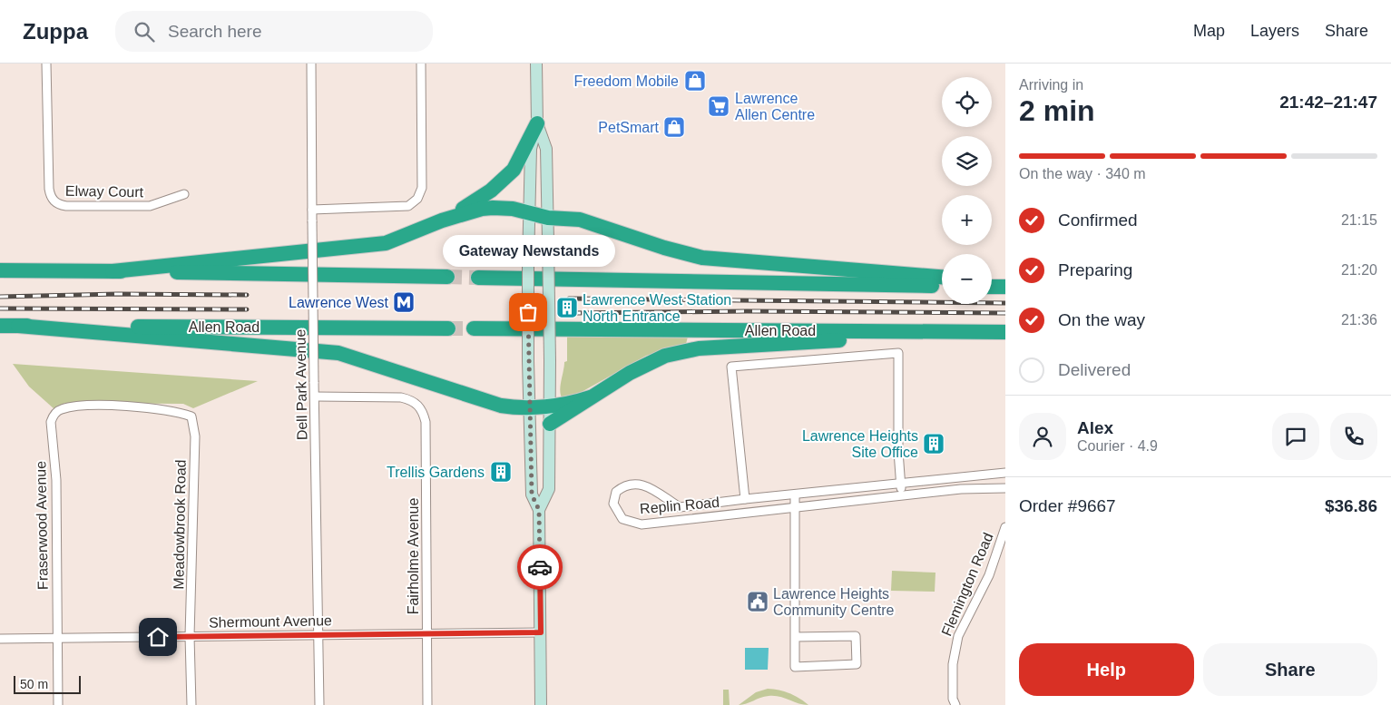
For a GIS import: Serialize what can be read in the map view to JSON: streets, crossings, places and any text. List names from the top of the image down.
{
  "streets": {
    "highway": ["Allen Road"],
    "street": [
      "Elway Court",
      "Dell Park Avenue",
      "Replin Road",
      "Meadowbrook Road",
      "Fraserwood Avenue",
      "Fairholme Avenue",
      "Flemington Road",
      "Shermount Avenue"
    ]
  },
  "crossings": [
    ["Dell Park Avenue", "Fairholme Avenue"],
    ["Dell Park Avenue", "Shermount Avenue"],
    ["Meadowbrook Road", "Fraserwood Avenue"],
    ["Meadowbrook Road", "Shermount Avenue"],
    ["Fraserwood Avenue", "Shermount Avenue"],
    ["Fairholme Avenue", "Shermount Avenue"]
  ],
  "places": {
    "shop": ["Freedom Mobile", "PetSmart"],
    "supermarket": ["Lawrence Allen Centre"],
    "metro station": ["Lawrence West"],
    "building": ["Lawrence West Station North Entrance", "Lawrence Heights Site Office", "Trellis Gardens"],
    "other": ["Gateway Newstands"],
    "public building": ["Lawrence Heights Community Centre"]
  },
  "scale_bar": "50 m",
  "page": {
    "header": "Zuppa",
    "search": "Search here",
    "nav": ["Map", "Layers", "Share"],
    "heading": ["2 min", "Arriving in", "21:42–21:47"],
    "panel": [
      "Alex",
      "Courier · 4.9",
      "Order #9667",
      "$36.86"
    ],
    "map_buttons": ["+", "−"],
    "bar": "On the way · 340 m",
    "list": [
      ["Confirmed", "21:15"],
      ["Preparing", "21:20"],
      ["On the way", "21:36"],
      "Delivered"
    ],
    "bubble": "Gateway Newstands",
    "buttons": ["Help", "Share"],
    "scale": "50 m"
  }
}
